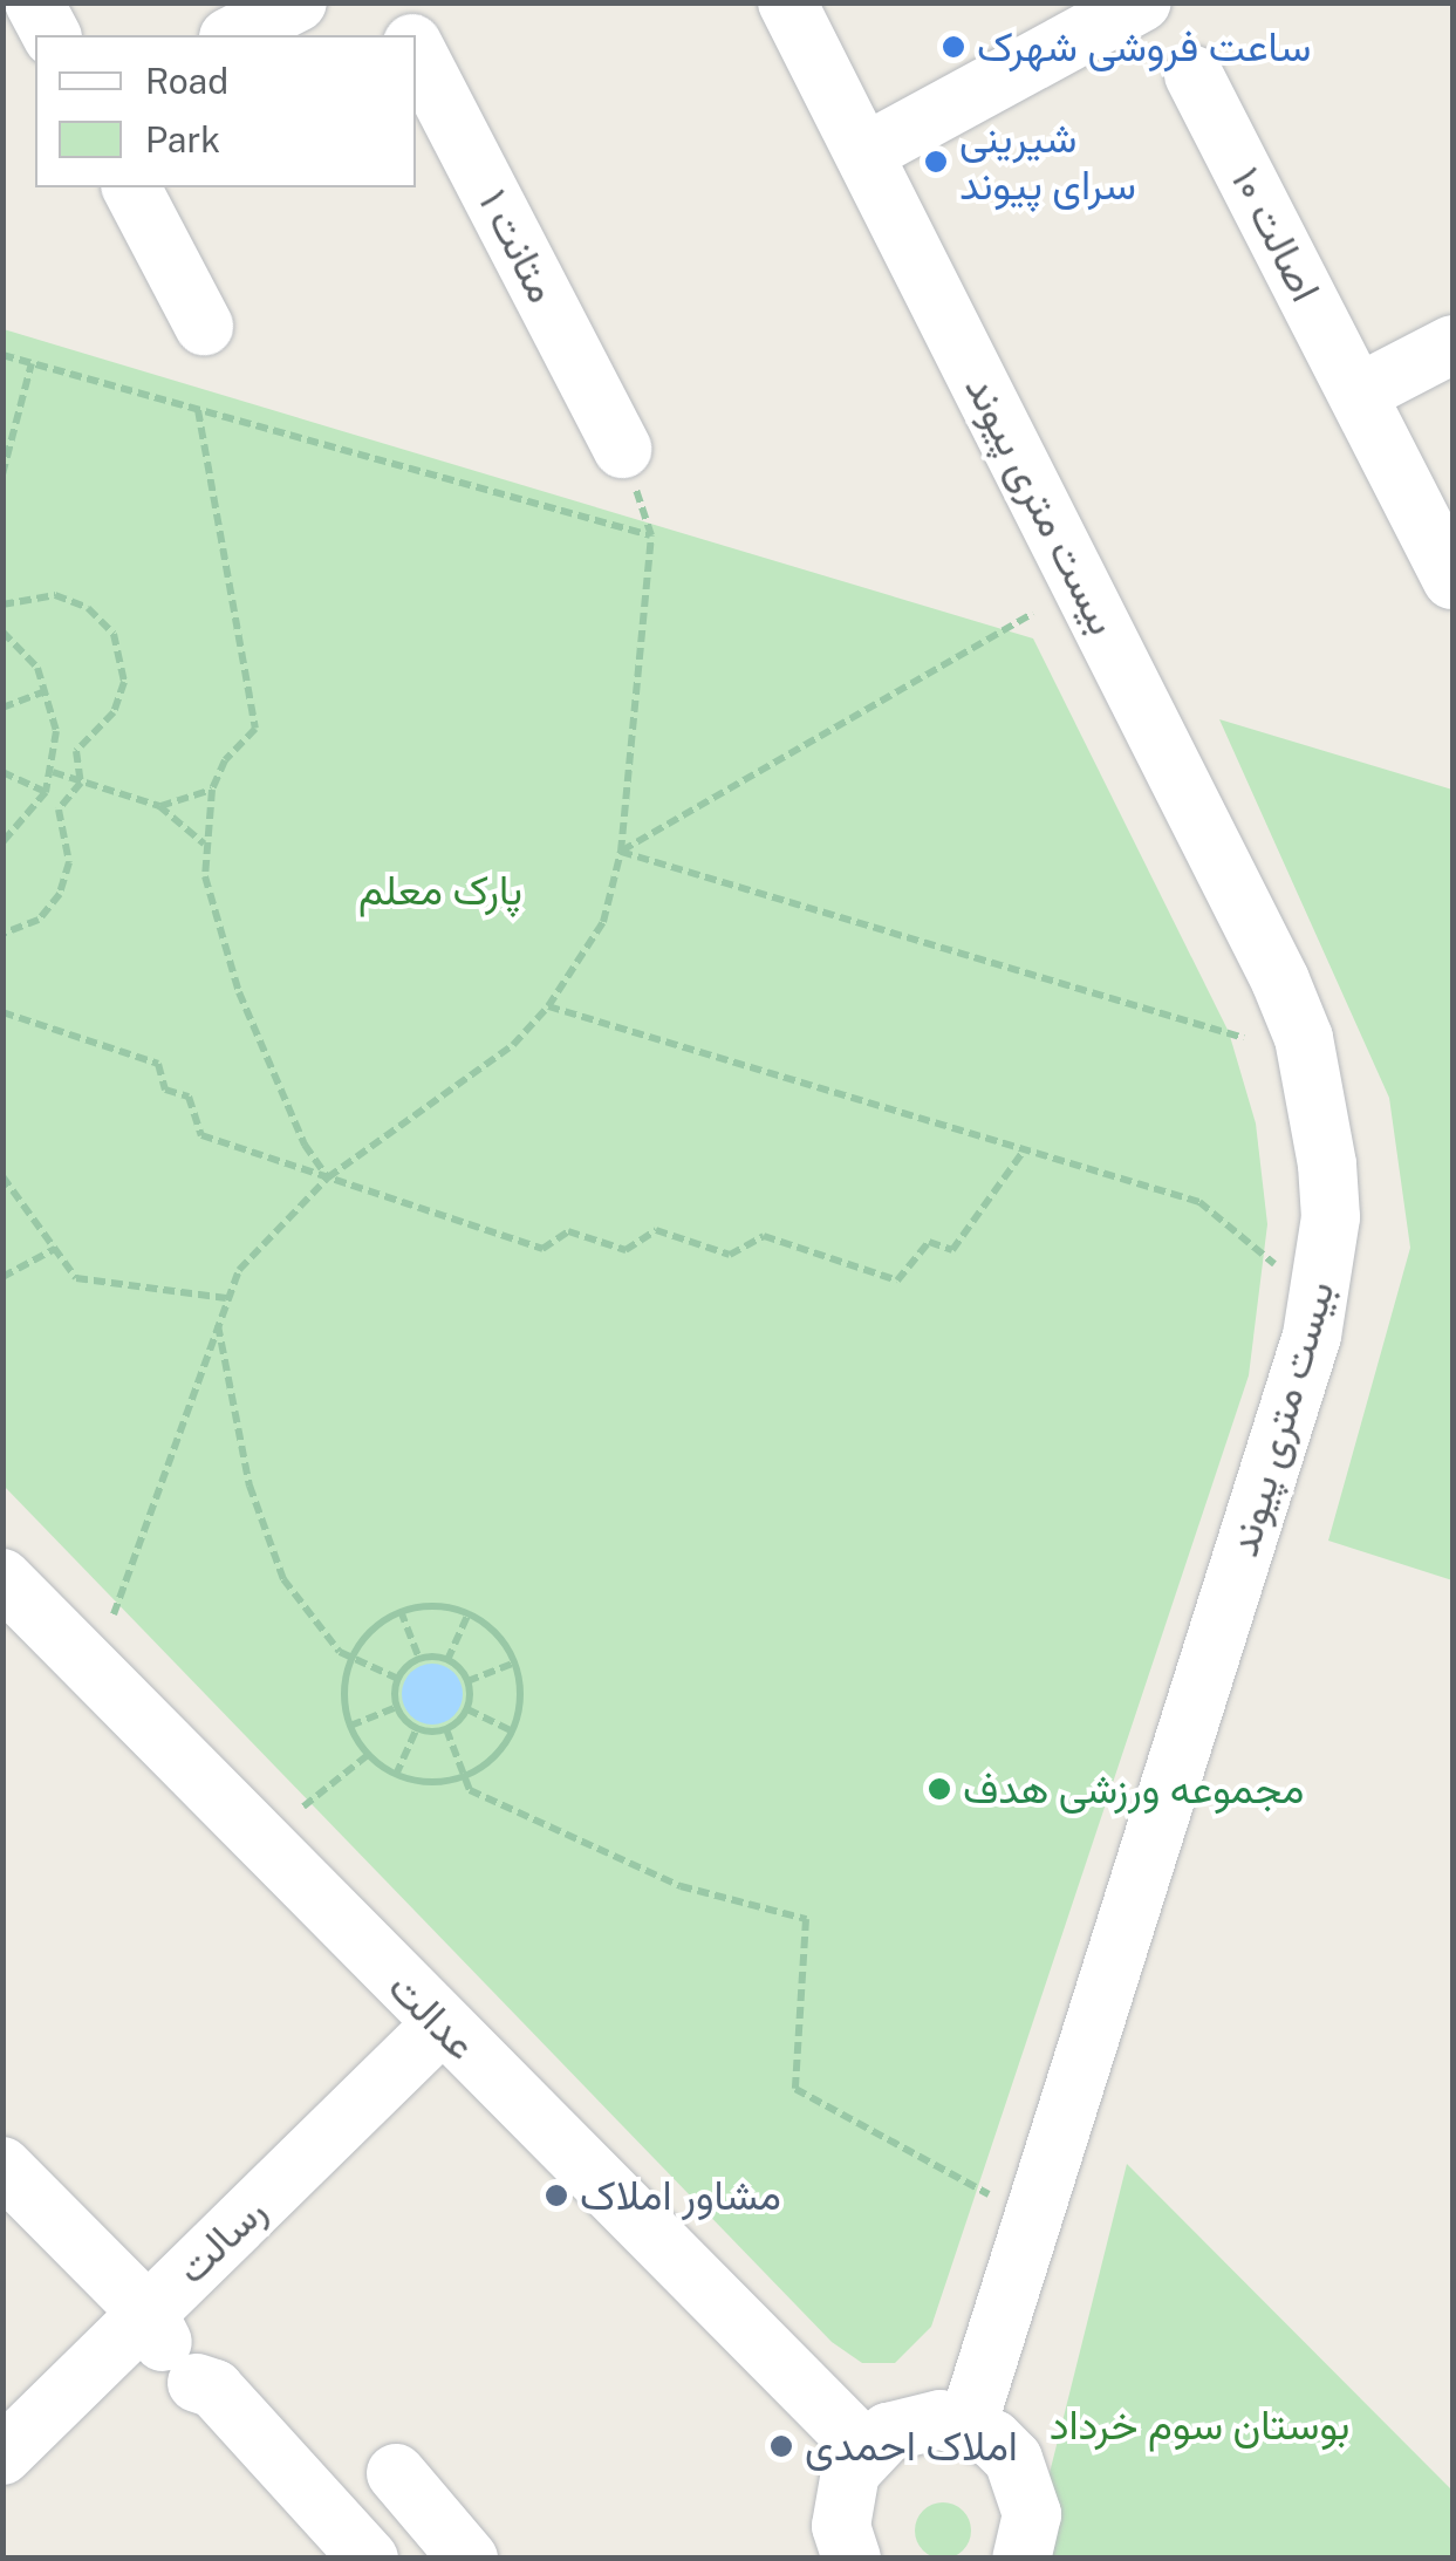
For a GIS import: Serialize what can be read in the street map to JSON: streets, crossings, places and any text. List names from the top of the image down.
{
  "streets": {
    "street": [
      "اصالت ۱۰",
      "متانت ۱",
      "بیست متری پیوند",
      "عدالت",
      "رسالت"
    ]
  },
  "crossings": [
    ["عدالت", "رسالت"]
  ],
  "parks": ["پارک معلم", "بوستان سوم خرداد"],
  "places": [
    "ساعت فروشی شهرک",
    "شیرینی سرای پیوند",
    "مجموعه ورزشی هدف",
    "مشاور املاک",
    "املاک احمدی"
  ],
  "legend": ["Road", "Park"]
}
